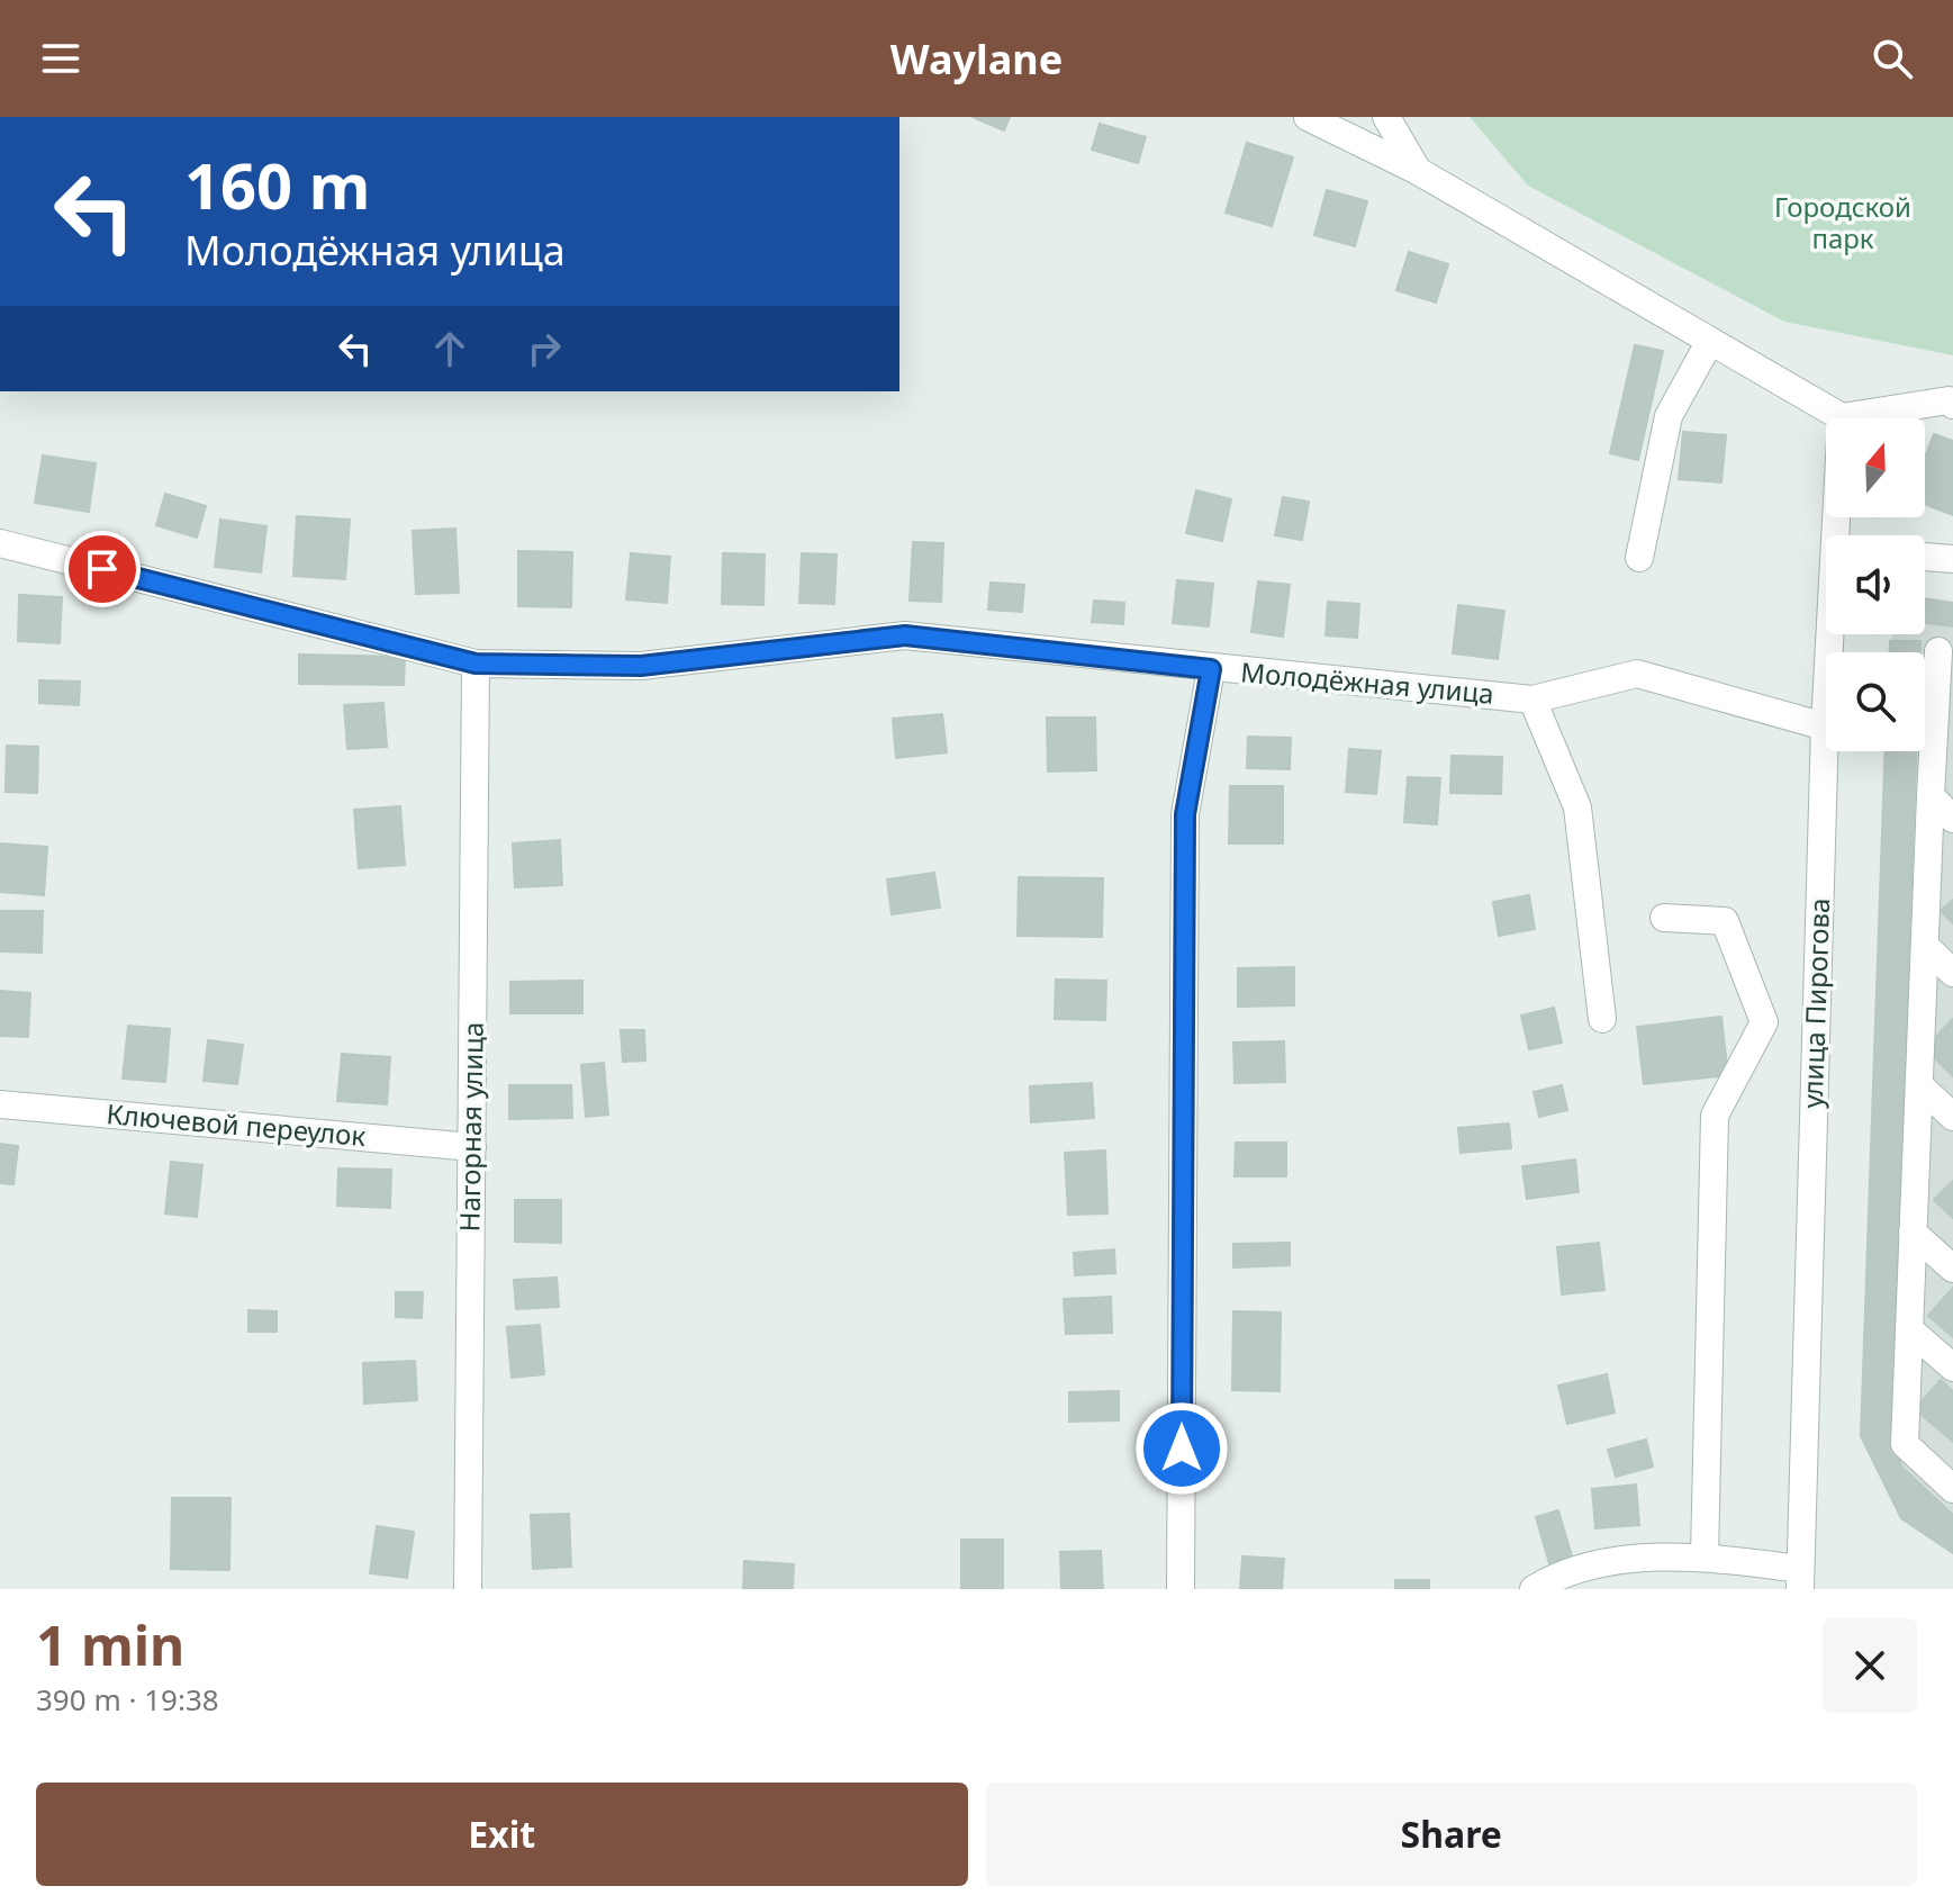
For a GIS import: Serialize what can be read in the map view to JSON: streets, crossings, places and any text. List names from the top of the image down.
{
  "streets": {
    "street": [
      "Молодёжная улица",
      "улица Пирогова",
      "Ключевой переулок",
      "Нагорная улица"
    ]
  },
  "crossings": [
    ["Молодёжная улица", "улица Пирогова"],
    ["Молодёжная улица", "Нагорная улица"],
    ["Ключевой переулок", "Нагорная улица"]
  ],
  "parks": ["Городской парк"],
  "north": "top",
  "page": {
    "header": "Waylane",
    "turn": ["160 m", "Молодёжная улица"],
    "heading": ["1 min", "390 m · 19:38"],
    "buttons": ["Exit", "Share"]
  }
}
